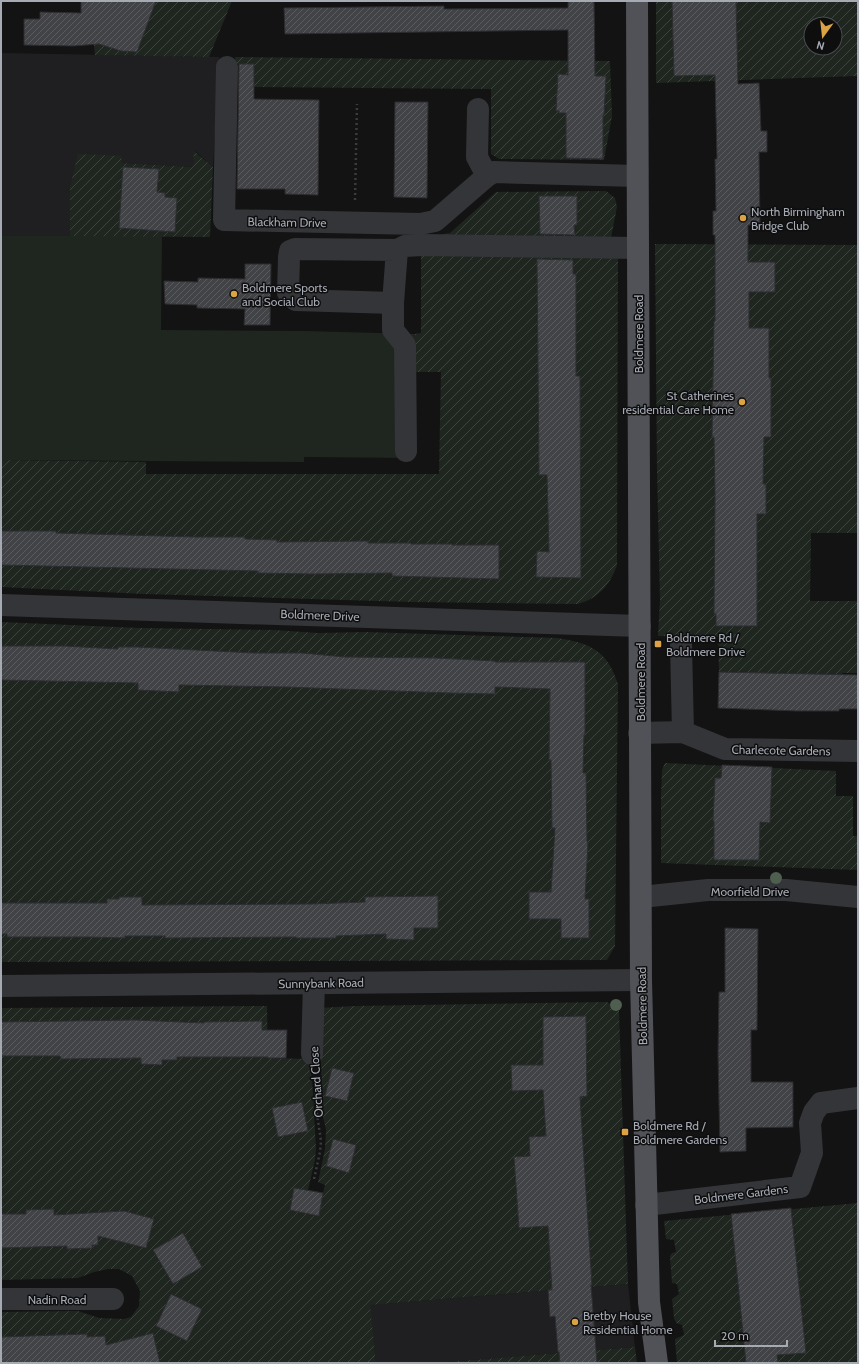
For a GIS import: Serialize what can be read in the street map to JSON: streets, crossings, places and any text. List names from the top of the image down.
{
  "streets": {
    "main road": ["Boldmere Road"],
    "street": [
      "Blackham Drive",
      "Boldmere Drive",
      "Charlecote Gardens",
      "Moorfield Drive",
      "Sunnybank Road",
      "Orchard Close",
      "Boldmere Gardens",
      "Nadin Road"
    ]
  },
  "crossings": [
    ["Blackham Drive", "Boldmere Road"],
    ["Boldmere Road", "Boldmere Drive"],
    ["Boldmere Road", "Charlecote Gardens"],
    ["Boldmere Road", "Moorfield Drive"],
    ["Boldmere Road", "Sunnybank Road"],
    ["Boldmere Road", "Boldmere Gardens"],
    ["Sunnybank Road", "Orchard Close"]
  ],
  "places": {
    "other": [
      "North Birmingham Bridge Club",
      "Boldmere Sports and Social Club",
      "St Catherines residential Care Home",
      "Bretby House Residential Home"
    ],
    "transit": ["Boldmere Rd / Boldmere Drive", "Boldmere Rd / Boldmere Gardens"]
  },
  "scale_bar": "20 m",
  "north": "bottom"
}
